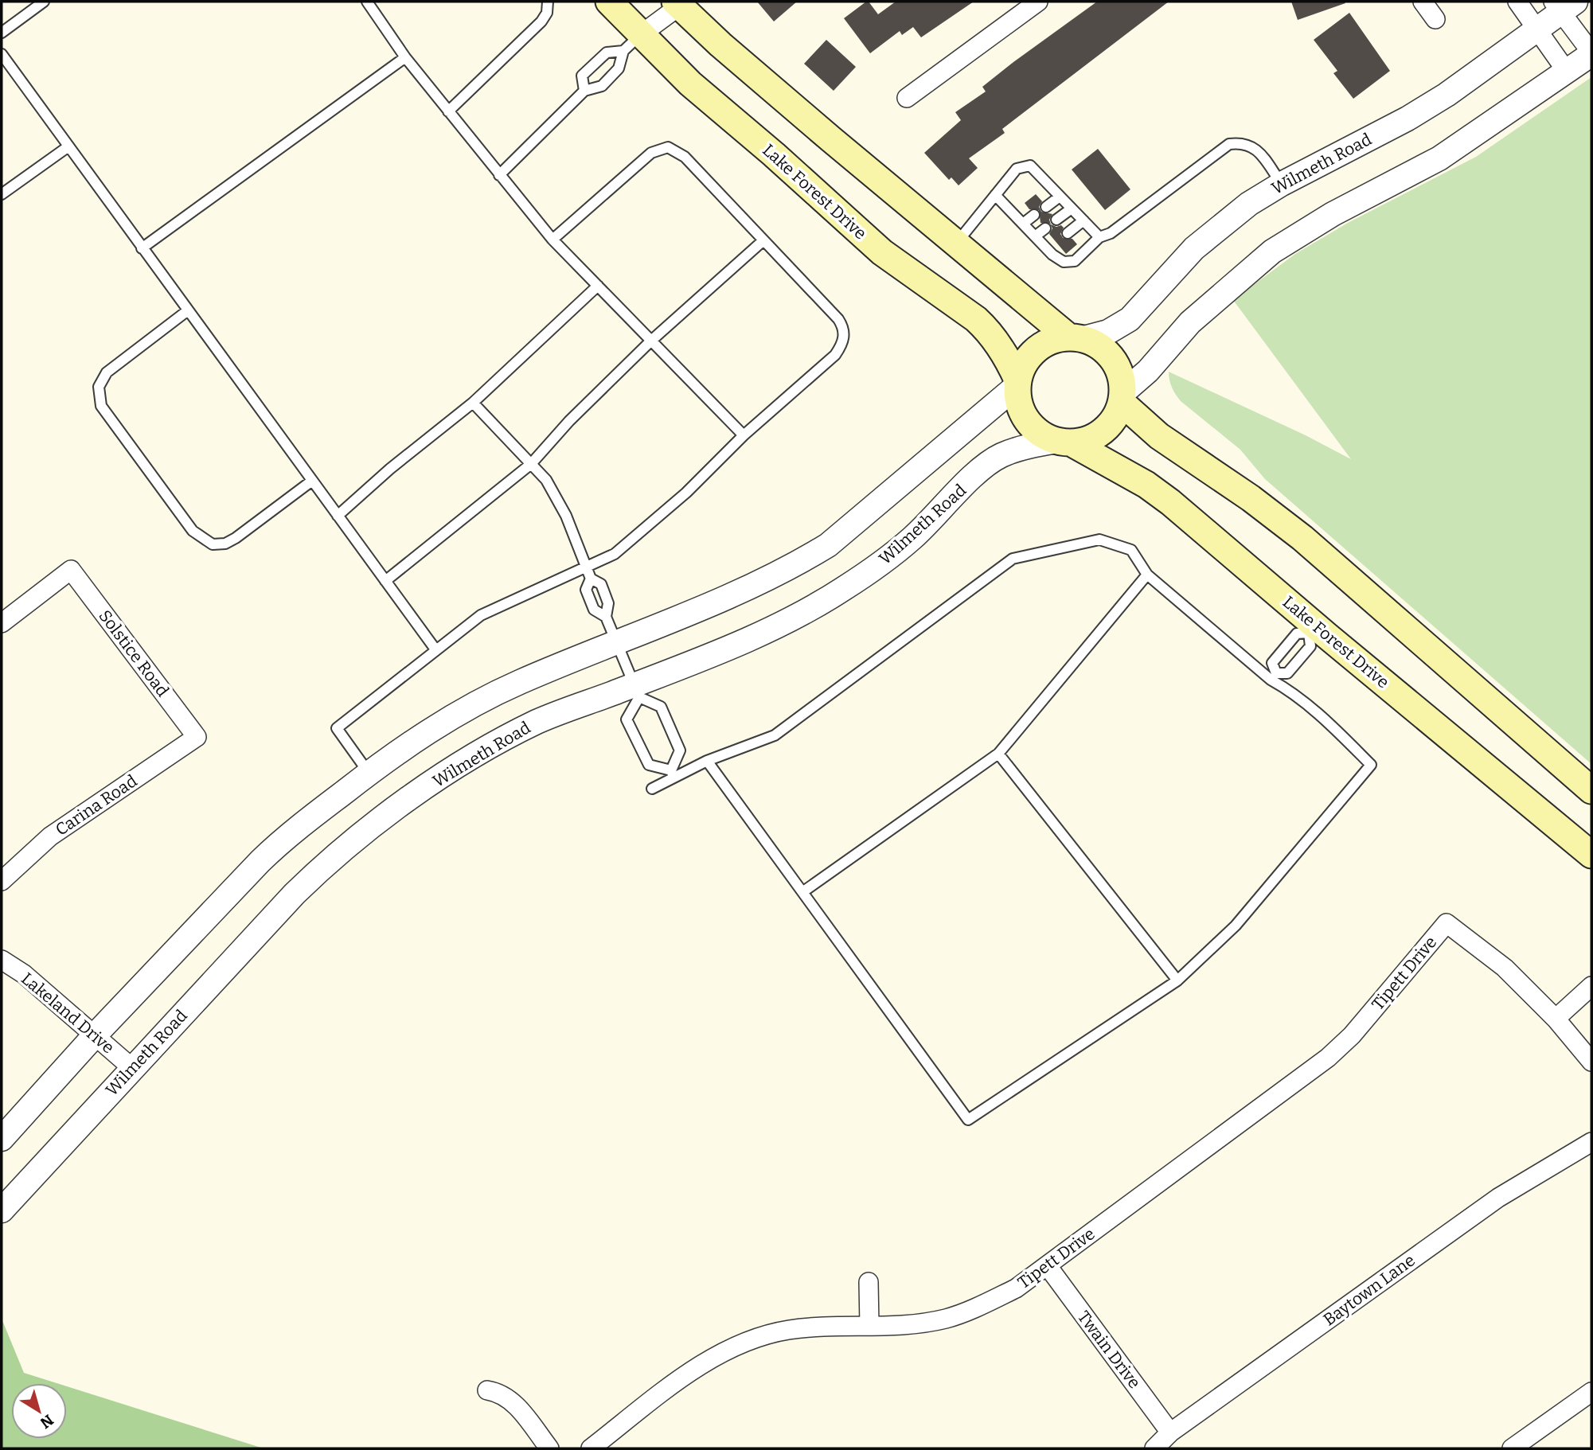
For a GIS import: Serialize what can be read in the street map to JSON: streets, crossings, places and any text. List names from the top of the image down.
{
  "streets": {
    "main road": ["Lake Forest Drive"],
    "street": [
      "Wilmeth Road",
      "Solstice Road",
      "Carina Road",
      "Tipett Drive",
      "Lakeland Drive",
      "Baytown Lane",
      "Twain Drive"
    ]
  },
  "crossings": [
    ["Wilmeth Road", "Lake Forest Drive"],
    ["Wilmeth Road", "Lakeland Drive"],
    ["Solstice Road", "Carina Road"],
    ["Tipett Drive", "Twain Drive"],
    ["Baytown Lane", "Twain Drive"]
  ],
  "north": "bottom right"
}
